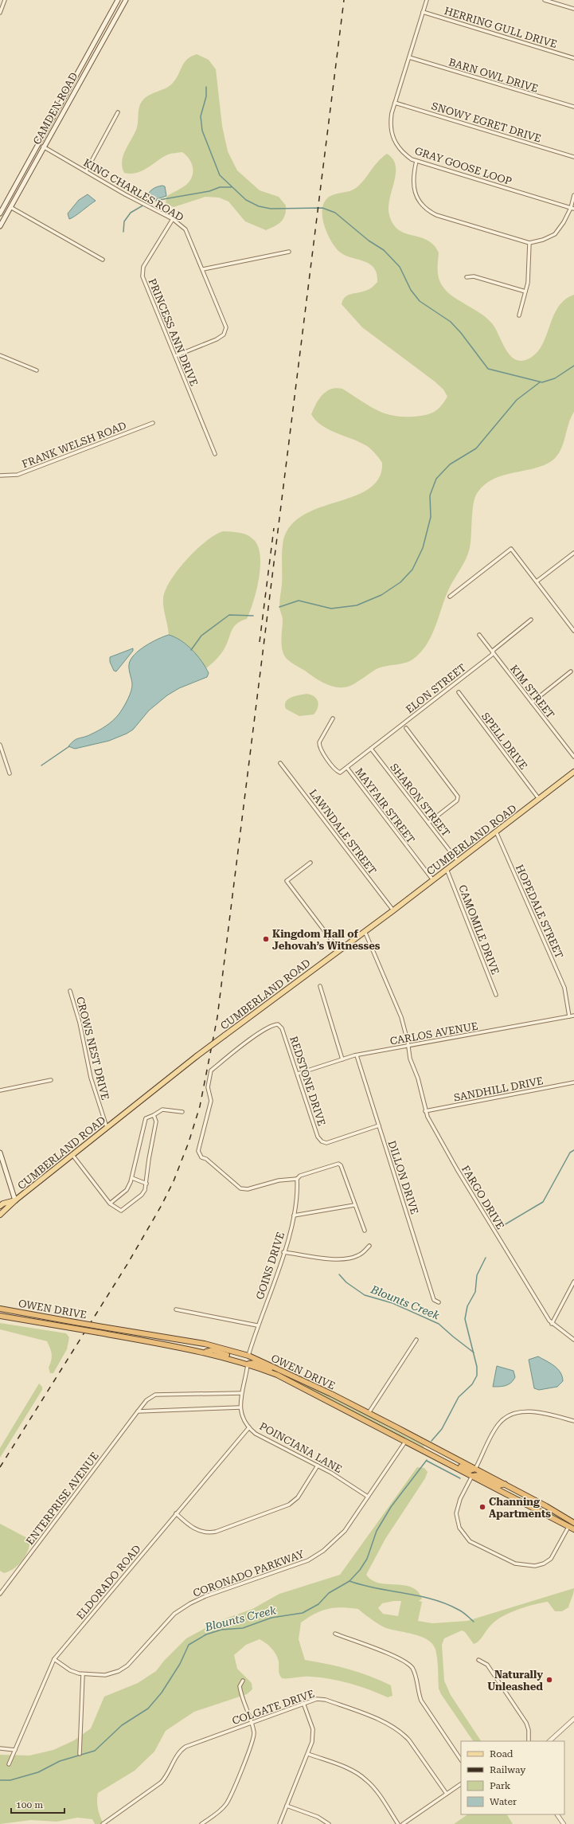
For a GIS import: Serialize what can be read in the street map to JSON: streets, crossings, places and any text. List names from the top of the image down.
{
  "streets": {
    "highway": ["OWEN DRIVE"],
    "main road": ["CAMDEN ROAD", "CUMBERLAND ROAD"],
    "street": [
      "HERRING GULL DRIVE",
      "BARN OWL DRIVE",
      "SNOWY EGRET DRIVE",
      "GRAY GOOSE LOOP",
      "KING CHARLES ROAD",
      "PRINCESS ANN DRIVE",
      "FRANK WELSH ROAD",
      "ELON STREET",
      "KIM STREET",
      "SPELL DRIVE",
      "SHARON STREET",
      "MAYFAIR STREET",
      "LAWNDALE STREET",
      "HOPEDALE STREET",
      "CAMOMILE DRIVE",
      "CARLOS AVENUE",
      "CROWS NEST DRIVE",
      "REDSTONE DRIVE",
      "SANDHILL DRIVE",
      "DILLON DRIVE",
      "FARGO DRIVE",
      "GOINS DRIVE",
      "POINCIANA LANE",
      "ENTERPRISE AVENUE",
      "CORONADO PARKWAY",
      "ELDORADO ROAD",
      "COLGATE DRIVE"
    ]
  },
  "crossings": [
    ["HERRING GULL DRIVE", "GRAY GOOSE LOOP"],
    ["BARN OWL DRIVE", "GRAY GOOSE LOOP"],
    ["CAMDEN ROAD", "KING CHARLES ROAD"],
    ["SNOWY EGRET DRIVE", "GRAY GOOSE LOOP"],
    ["KING CHARLES ROAD", "PRINCESS ANN DRIVE"],
    ["ELON STREET", "KIM STREET"],
    ["ELON STREET", "SHARON STREET"],
    ["ELON STREET", "MAYFAIR STREET"],
    ["SPELL DRIVE", "CUMBERLAND ROAD"],
    ["SHARON STREET", "CUMBERLAND ROAD"],
    ["MAYFAIR STREET", "CUMBERLAND ROAD"],
    ["LAWNDALE STREET", "CUMBERLAND ROAD"],
    ["CUMBERLAND ROAD", "HOPEDALE STREET"],
    ["CUMBERLAND ROAD", "CAMOMILE DRIVE"],
    ["CUMBERLAND ROAD", "CROWS NEST DRIVE"],
    ["CUMBERLAND ROAD", "FARGO DRIVE"],
    ["HOPEDALE STREET", "CARLOS AVENUE"],
    ["CARLOS AVENUE", "REDSTONE DRIVE"],
    ["CARLOS AVENUE", "DILLON DRIVE"],
    ["CARLOS AVENUE", "FARGO DRIVE"],
    ["REDSTONE DRIVE", "DILLON DRIVE"],
    ["REDSTONE DRIVE", "GOINS DRIVE"],
    ["SANDHILL DRIVE", "FARGO DRIVE"],
    ["GOINS DRIVE", "OWEN DRIVE"],
    ["OWEN DRIVE", "POINCIANA LANE"],
    ["OWEN DRIVE", "CORONADO PARKWAY"],
    ["POINCIANA LANE", "ENTERPRISE AVENUE"],
    ["POINCIANA LANE", "CORONADO PARKWAY"],
    ["POINCIANA LANE", "ELDORADO ROAD"],
    ["CORONADO PARKWAY", "ELDORADO ROAD"]
  ],
  "water": ["Blounts Creek"],
  "places": ["Kingdom Hall of Jehovah’s Witnesses", "Channing Apartments", "Naturally Unleashed"],
  "legend": [
    "Road",
    "Railway",
    "Park",
    "Water"
  ],
  "scale_bar": "100 m"
}
